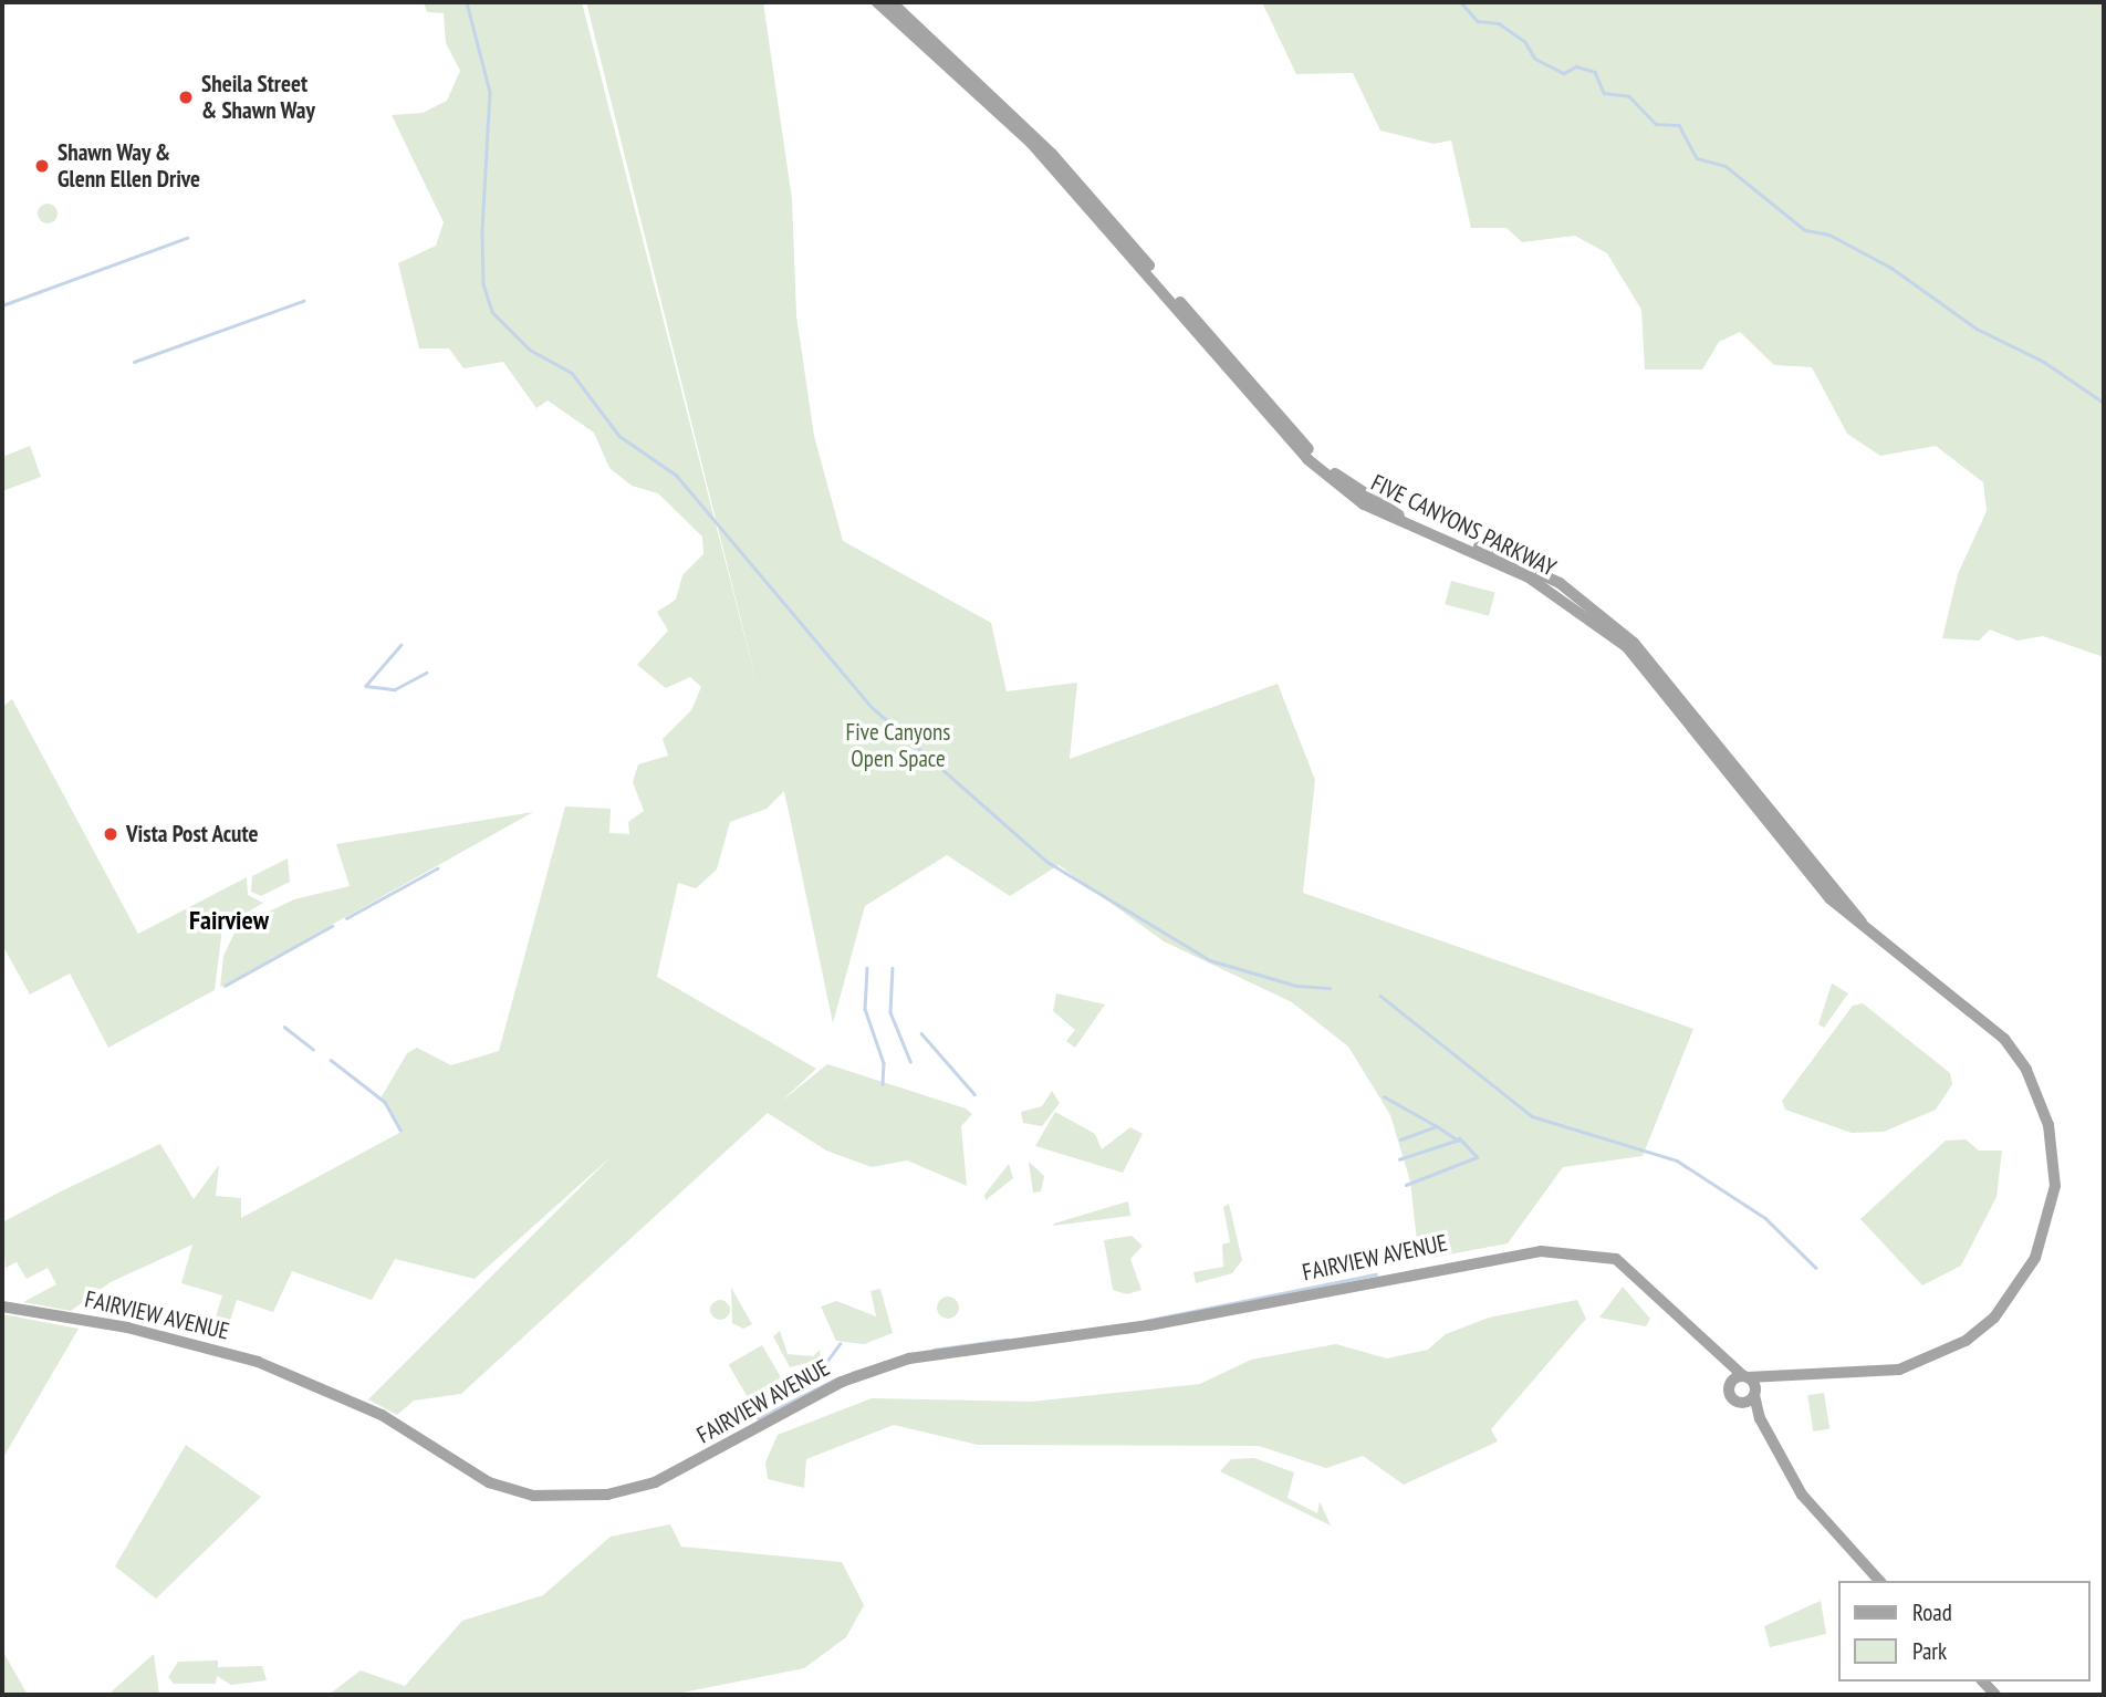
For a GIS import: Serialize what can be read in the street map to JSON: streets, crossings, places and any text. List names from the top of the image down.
{
  "streets": {
    "main road": ["FIVE CANYONS PARKWAY", "FAIRVIEW AVENUE"]
  },
  "crossings": [
    ["FIVE CANYONS PARKWAY", "FAIRVIEW AVENUE"]
  ],
  "districts": ["Fairview"],
  "parks": ["Five Canyons Open Space"],
  "places": ["Sheila Street & Shawn Way", "Shawn Way & Glenn Ellen Drive", "Vista Post Acute"],
  "legend": ["Road", "Park"]
}
